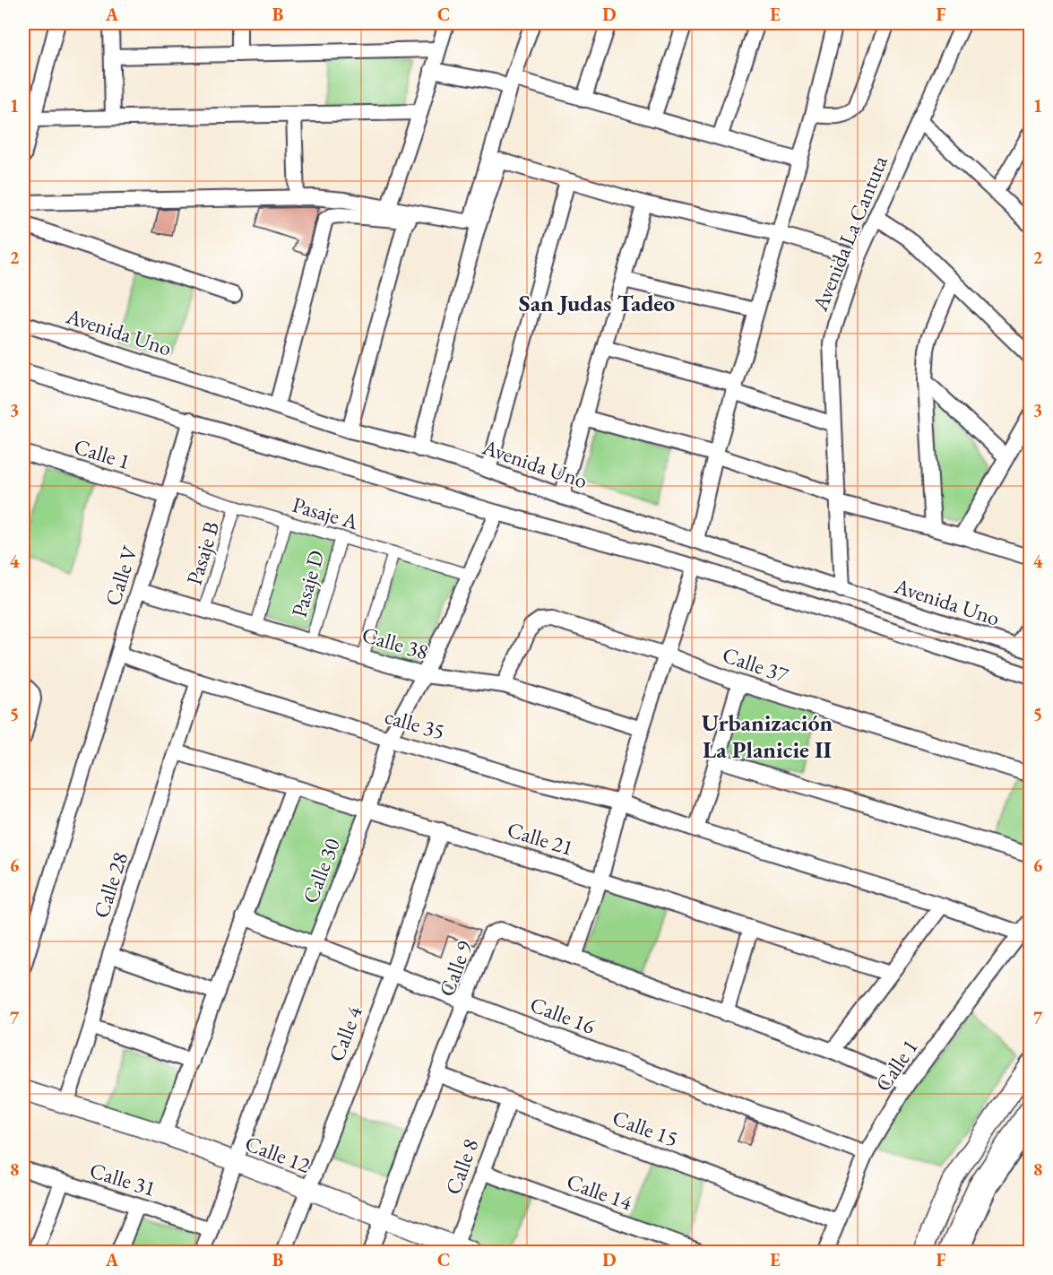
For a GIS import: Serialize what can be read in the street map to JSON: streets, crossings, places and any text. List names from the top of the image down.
{
  "streets": {
    "street": [
      "Avenida La Cantuta",
      "Avenida Uno",
      "Calle 1",
      "Pasaje A",
      "Pasaje B",
      "Calle V",
      "Pasaje D",
      "Calle 38",
      "Calle 37",
      "calle 35",
      "Calle 21",
      "Calle 30",
      "Calle 28",
      "Calle 9",
      "Calle 16",
      "Calle 4",
      "Calle 15",
      "Calle 12",
      "Calle 8",
      "Calle 31",
      "Calle 14"
    ]
  },
  "crossings": [
    ["Avenida La Cantuta", "Avenida Uno"],
    ["Avenida Uno", "Calle V"],
    ["Avenida Uno", "Calle 30"],
    ["Calle 1", "Pasaje A"],
    ["Calle 1", "Calle V"],
    ["Calle 1", "calle 35"],
    ["Calle 1", "Calle 9"],
    ["Calle 1", "Calle 16"],
    ["Calle 1", "Calle 15"],
    ["Pasaje A", "Pasaje B"],
    ["Pasaje A", "Calle V"],
    ["Pasaje A", "Pasaje D"],
    ["Pasaje A", "Calle 30"],
    ["Pasaje B", "Calle 38"],
    ["Calle V", "Calle 38"],
    ["Pasaje D", "Calle 38"],
    ["Calle 38", "Calle 37"],
    ["Calle 38", "Calle 30"],
    ["calle 35", "Calle 30"],
    ["calle 35", "Calle 28"],
    ["Calle 21", "Calle 30"],
    ["Calle 21", "Calle 28"],
    ["Calle 21", "Calle 4"],
    ["Calle 30", "Calle 16"],
    ["Calle 30", "Calle 12"],
    ["Calle 30", "Calle 31"],
    ["Calle 28", "Calle 12"],
    ["Calle 9", "Calle 16"],
    ["Calle 9", "Calle 15"],
    ["Calle 9", "Calle 12"],
    ["Calle 16", "Calle 4"],
    ["Calle 4", "Calle 12"],
    ["Calle 15", "Calle 8"],
    ["Calle 12", "Calle 8"],
    ["Calle 8", "Calle 14"]
  ],
  "districts": ["San Judas Tadeo", "Urbanización La Planicie II"],
  "grid": {
    "columns": [
      "A",
      "B",
      "C",
      "D",
      "E",
      "F"
    ],
    "rows": [
      "1",
      "2",
      "3",
      "4",
      "5",
      "6",
      "7",
      "8"
    ]
  }
}
